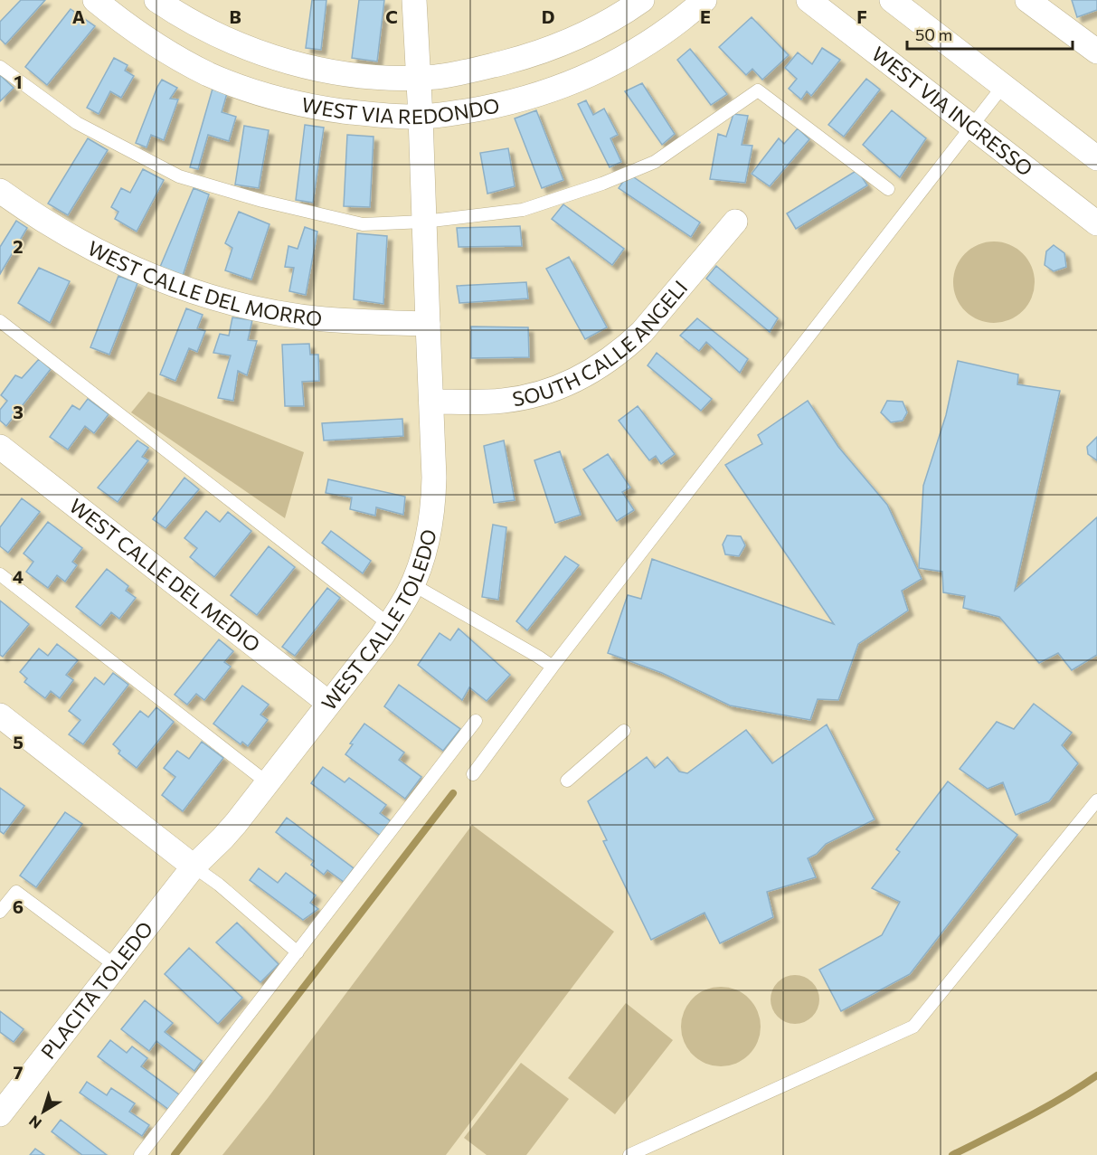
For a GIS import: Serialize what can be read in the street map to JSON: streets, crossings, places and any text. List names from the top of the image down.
{
  "streets": {
    "street": [
      "WEST VIA REDONDO",
      "WEST VIA INGRESSO",
      "WEST CALLE DEL MORRO",
      "SOUTH CALLE ANGELI",
      "WEST CALLE DEL MEDIO",
      "WEST CALLE TOLEDO",
      "PLACITA TOLEDO"
    ]
  },
  "crossings": [
    ["WEST VIA REDONDO", "WEST CALLE TOLEDO"],
    ["WEST CALLE DEL MORRO", "WEST CALLE TOLEDO"],
    ["SOUTH CALLE ANGELI", "WEST CALLE TOLEDO"],
    ["WEST CALLE DEL MEDIO", "WEST CALLE TOLEDO"],
    ["WEST CALLE TOLEDO", "PLACITA TOLEDO"]
  ],
  "scale_bar": "50 m",
  "north": "bottom left",
  "grid": {
    "columns": [
      "A",
      "B",
      "C",
      "D",
      "E",
      "F"
    ],
    "rows": [
      "1",
      "2",
      "3",
      "4",
      "5",
      "6",
      "7"
    ]
  }
}
